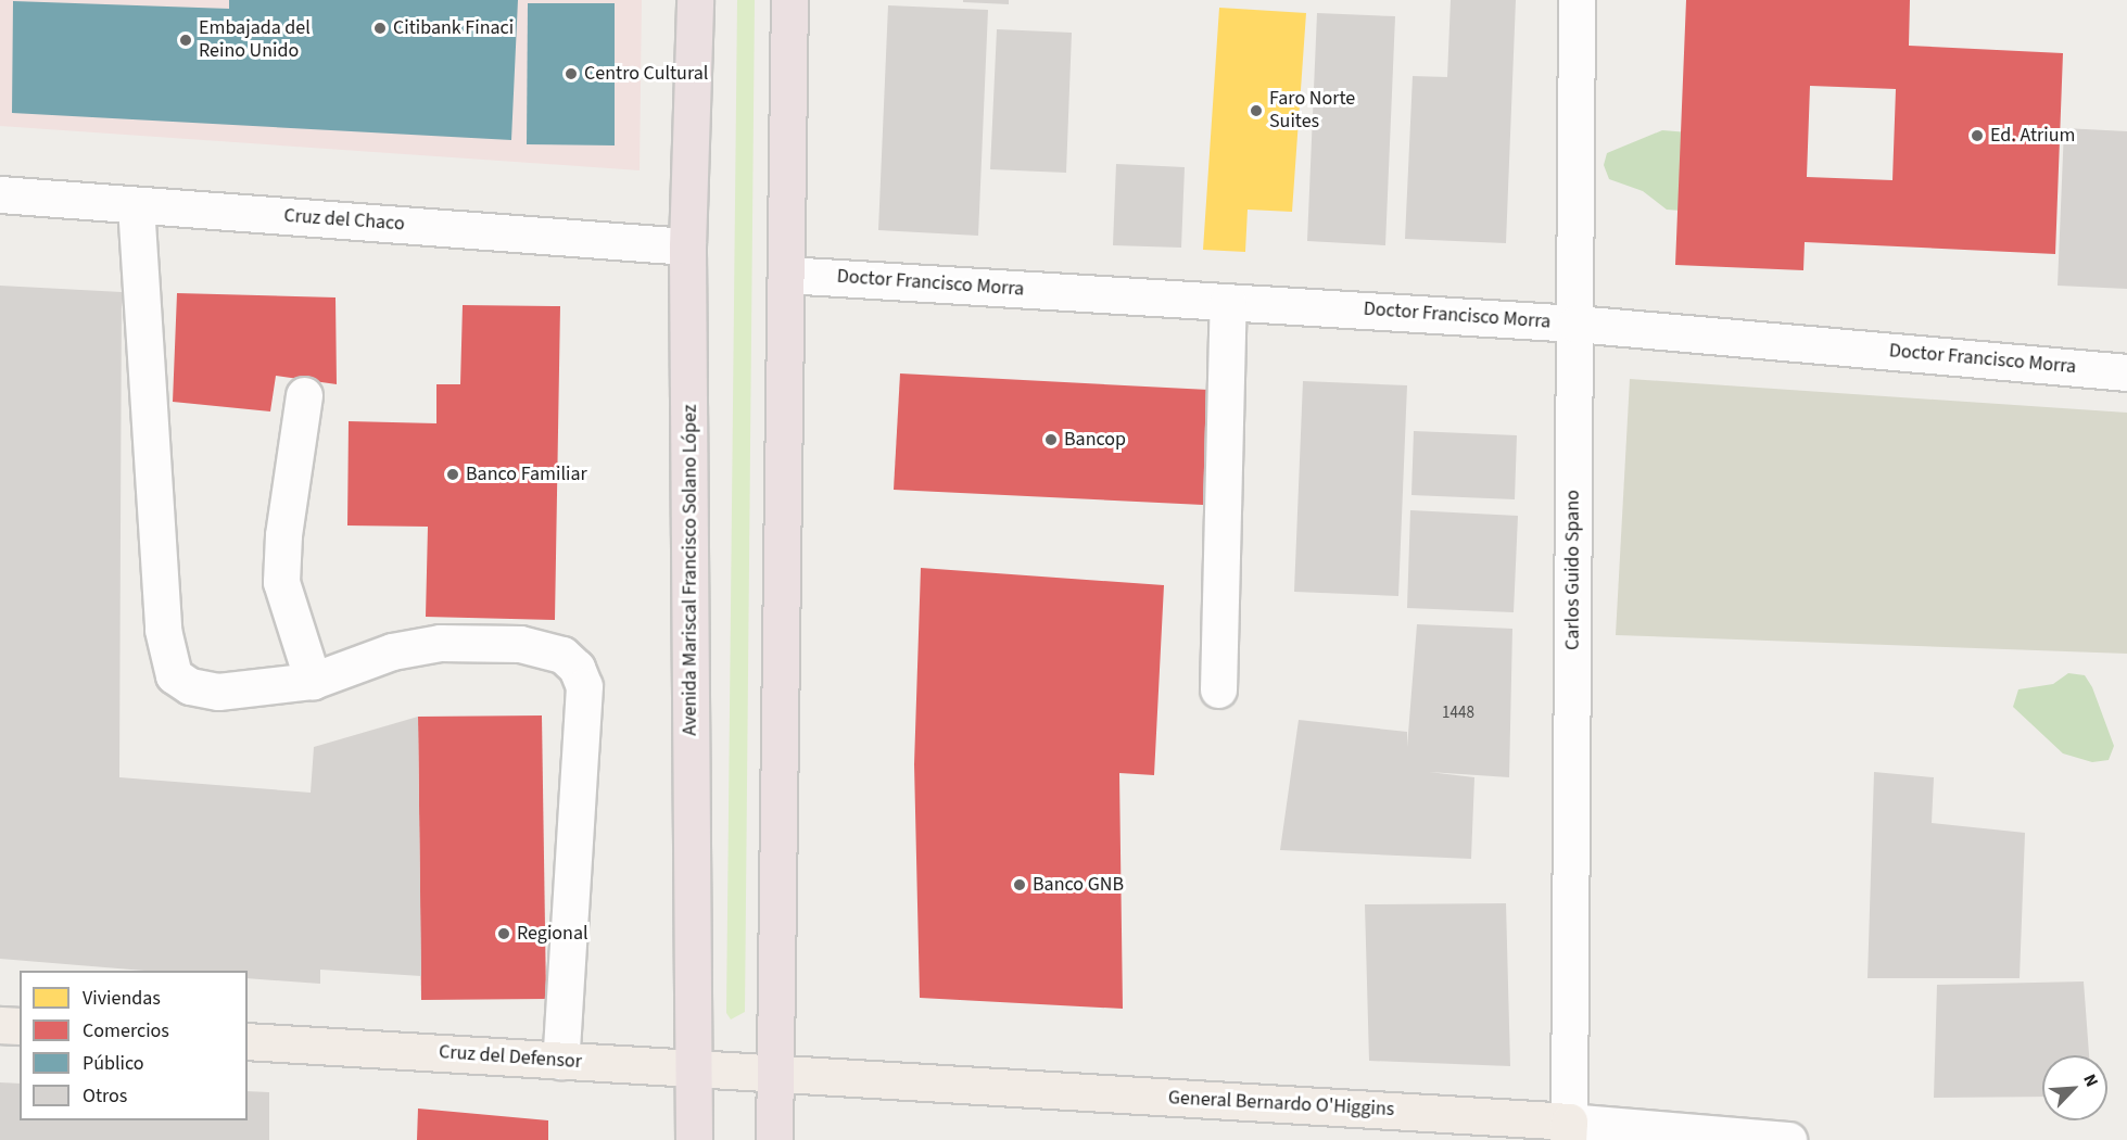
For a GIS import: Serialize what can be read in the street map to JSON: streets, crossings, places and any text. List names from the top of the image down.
{
  "streets": {
    "highway": ["Avenida Mariscal Francisco Solano López"],
    "main road": ["Cruz del Defensor", "General Bernardo O'Higgins"],
    "street": ["Cruz del Chaco", "Doctor Francisco Morra", "Carlos Guido Spano"]
  },
  "crossings": [
    ["Cruz del Chaco", "Avenida Mariscal Francisco Solano López"],
    ["Doctor Francisco Morra", "Carlos Guido Spano"],
    ["Avenida Mariscal Francisco Solano López", "Cruz del Defensor"],
    ["Carlos Guido Spano", "General Bernardo O'Higgins"],
    ["Cruz del Defensor", "General Bernardo O'Higgins"]
  ],
  "places": [
    "Citibank Finaci",
    "Embajada del Reino Unido",
    "Centro Cultural",
    "Faro Norte Suites",
    "Ed. Atrium",
    "Bancop",
    "Banco Familiar",
    "Banco GNB",
    "Regional"
  ],
  "house_numbers": ["1448"],
  "legend": [
    "Viviendas",
    "Comercios",
    "Público",
    "Otros"
  ],
  "north": "top right"
}
